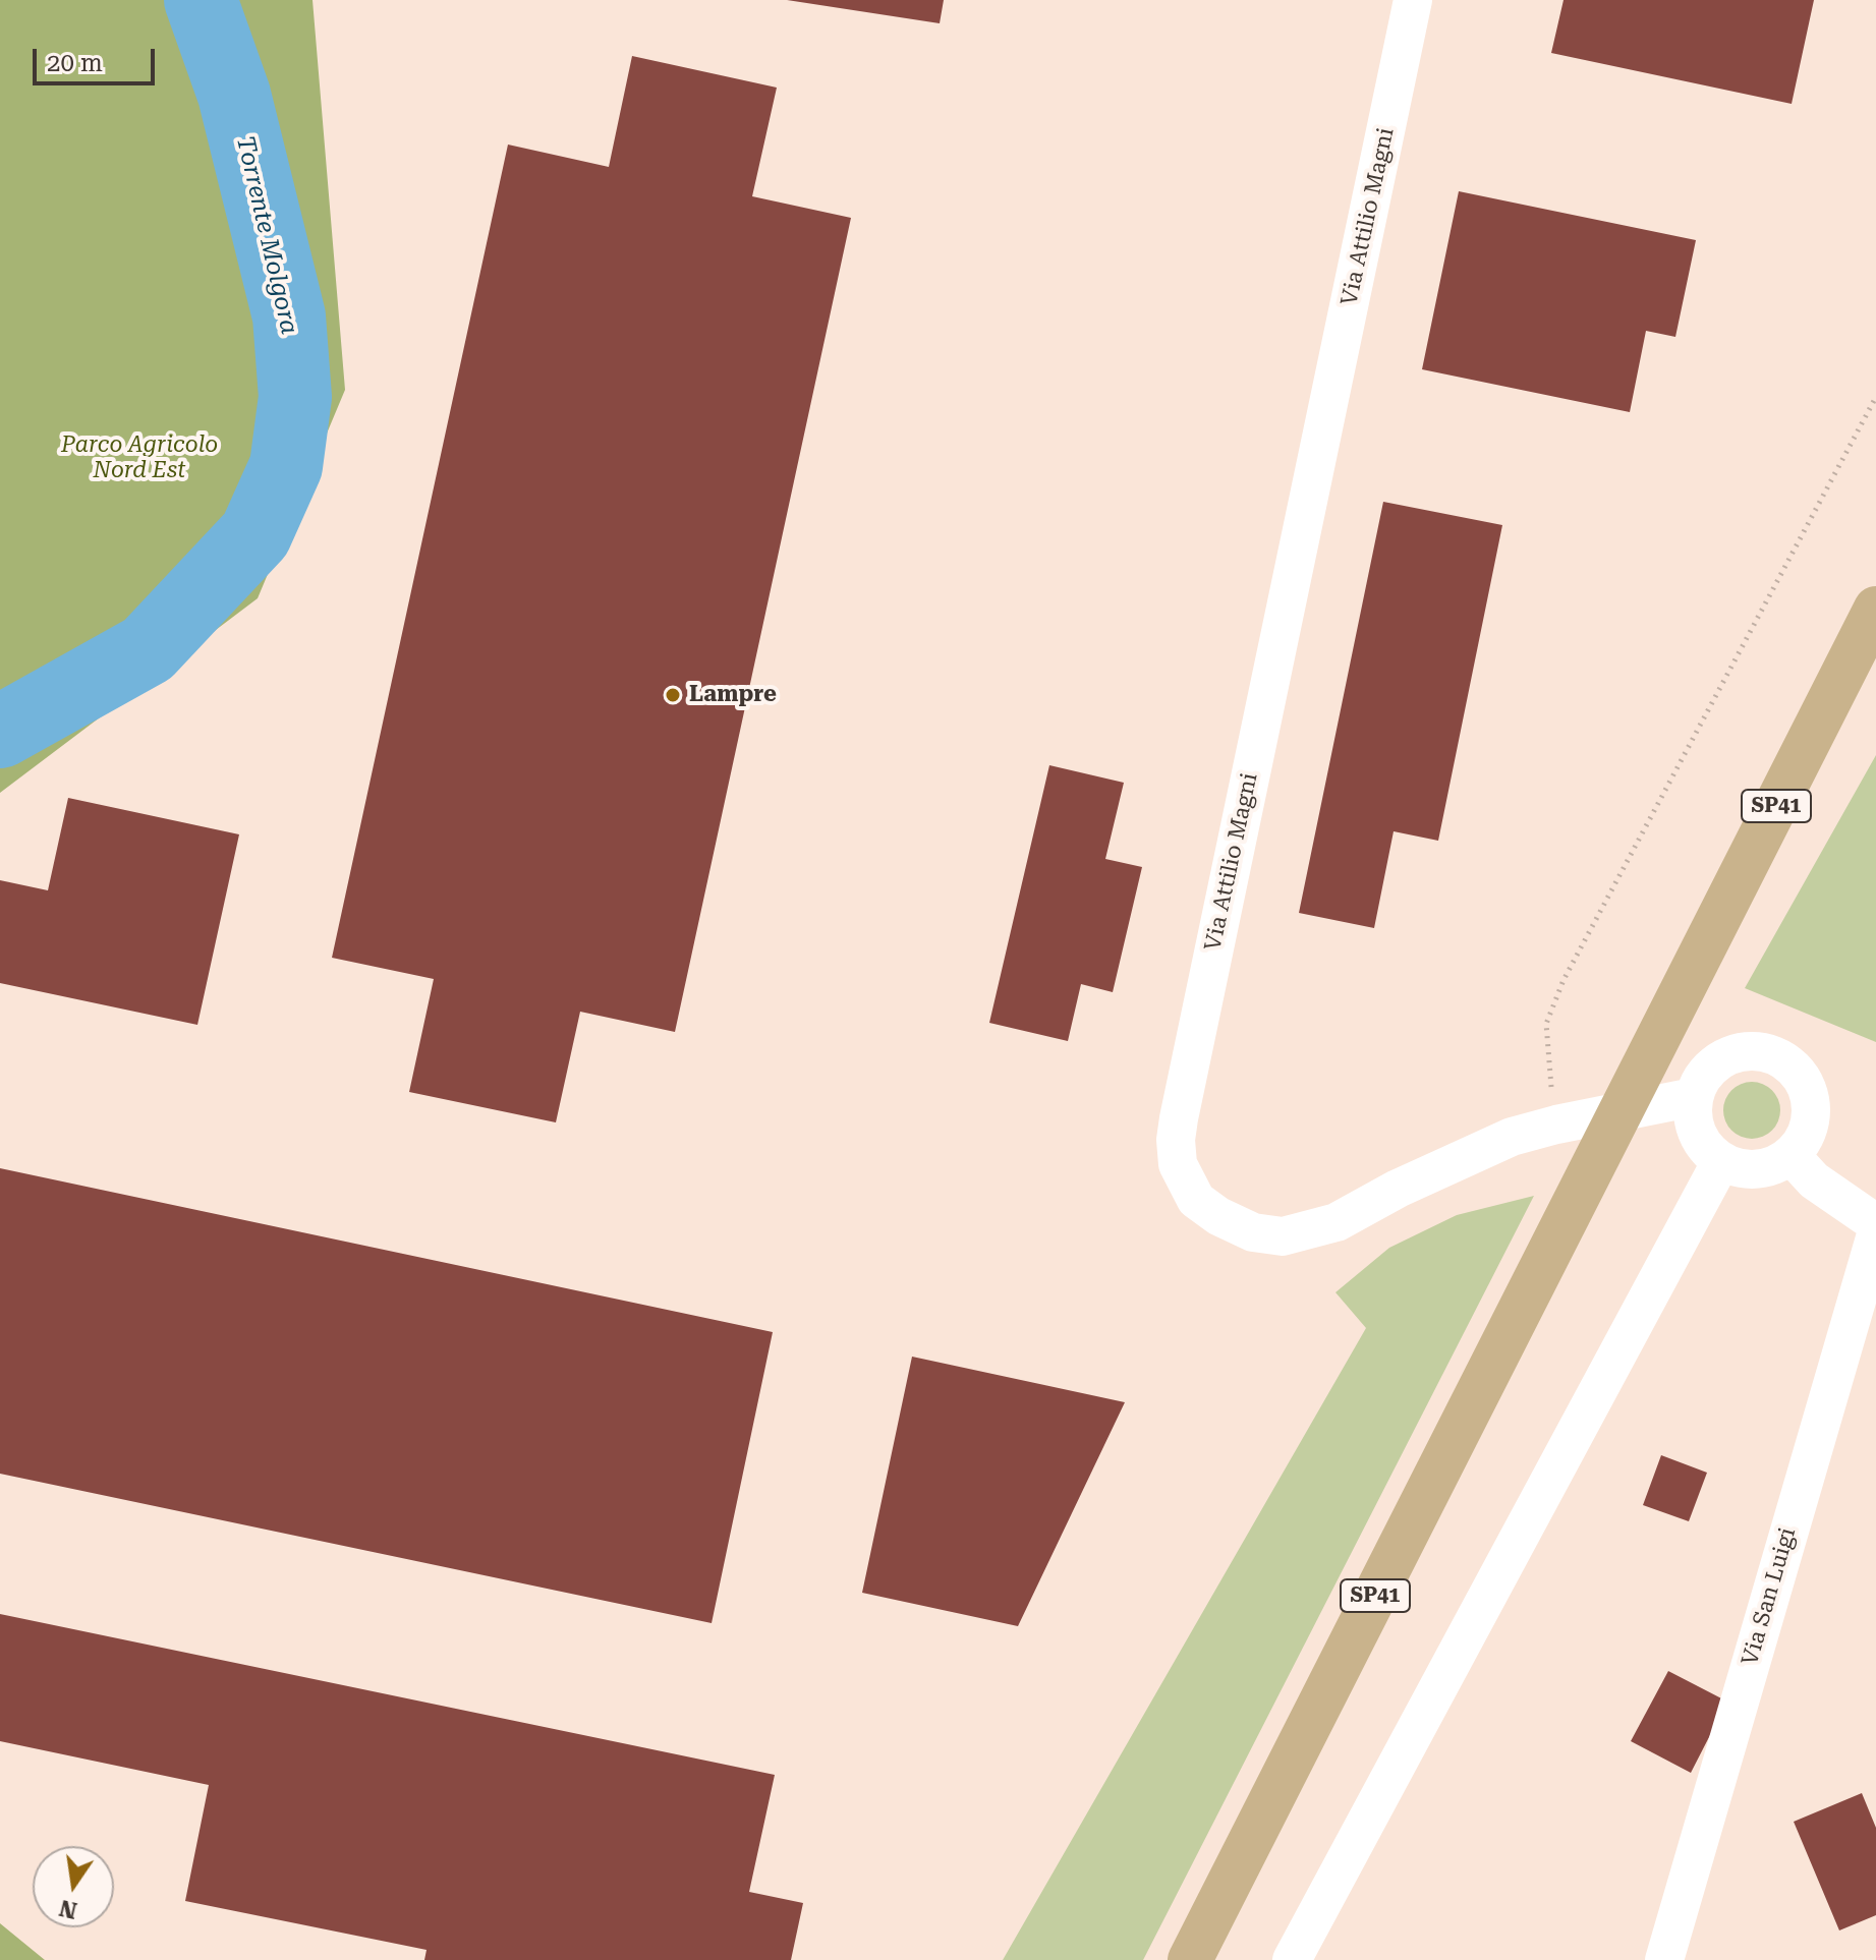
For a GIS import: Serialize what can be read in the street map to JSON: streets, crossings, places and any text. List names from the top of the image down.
{
  "streets": {
    "main road": ["SP41"],
    "street": ["Via Attilio Magni", "Via San Luigi"]
  },
  "water": ["Torrente Molgora"],
  "parks": ["Parco Agricolo Nord Est"],
  "places": ["Lampre"],
  "scale_bar": "20 m",
  "north": "bottom"
}
